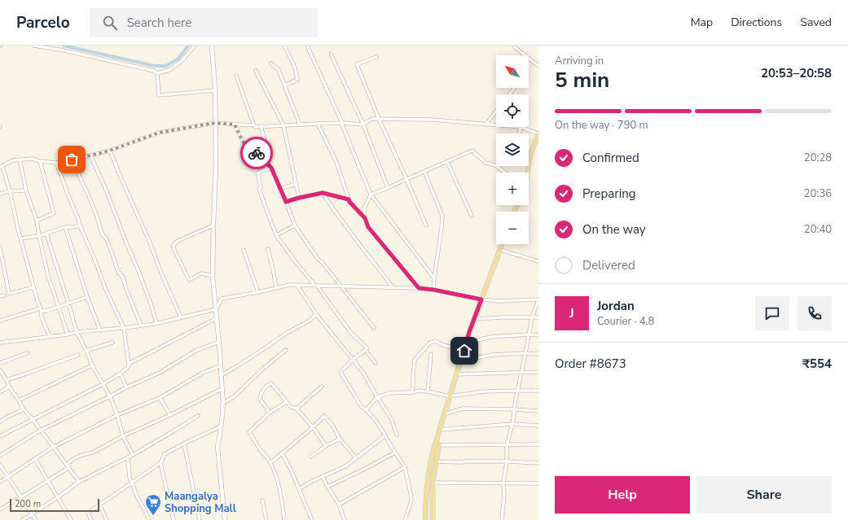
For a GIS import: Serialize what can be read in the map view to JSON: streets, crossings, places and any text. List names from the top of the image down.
{
  "places": {
    "supermarket": ["Maangalya Shopping Mall"]
  },
  "scale_bar": "200 m",
  "north": "top left",
  "page": {
    "header": "Parcelo",
    "search": "Search here",
    "nav": ["Map", "Directions", "Saved"],
    "heading": ["5 min", "Arriving in", "20:53–20:58"],
    "panel": [
      "Jordan",
      "Courier · 4.8",
      "Order #8673",
      "₹554"
    ],
    "map_buttons": ["+", "−"],
    "bar": "On the way · 790 m",
    "list": [
      ["Confirmed", "20:28"],
      ["Preparing", "20:36"],
      ["On the way", "20:40"],
      "Delivered"
    ],
    "round": "J",
    "buttons": ["Help", "Share"],
    "scale": "200 m"
  }
}
